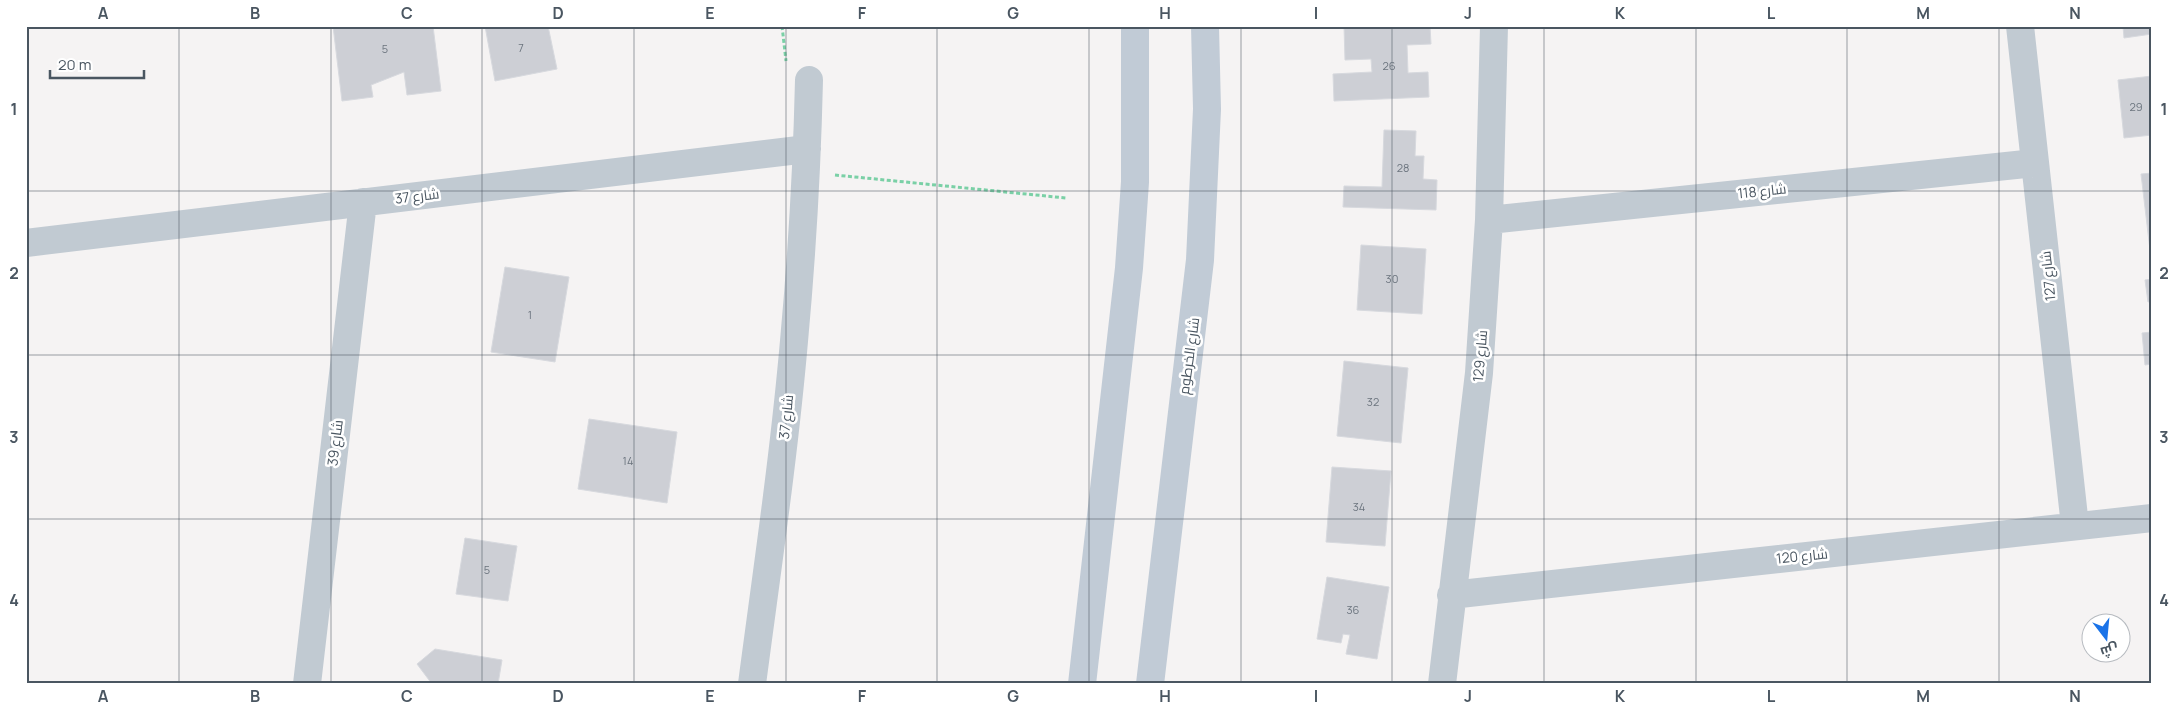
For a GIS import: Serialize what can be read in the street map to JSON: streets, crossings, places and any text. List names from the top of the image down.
{
  "streets": {
    "main road": ["شارع الخرطوم"],
    "street": [
      "شارع 118",
      "شارع 37",
      "شارع 127",
      "شارع 129",
      "شارع 39",
      "شارع 120"
    ]
  },
  "crossings": [
    ["شارع 118", "شارع 127"],
    ["شارع 118", "شارع 129"],
    ["شارع 37", "شارع 39"],
    ["شارع 127", "شارع 120"],
    ["شارع 129", "شارع 120"]
  ],
  "house_numbers": [
    "7",
    "5",
    "26",
    "29",
    "28",
    "30",
    "1",
    "32",
    "14",
    "34",
    "5",
    "36"
  ],
  "scale_bar": "20 m",
  "north": "bottom",
  "grid": {
    "columns": [
      "A",
      "B",
      "C",
      "D",
      "E",
      "F",
      "G",
      "H",
      "I",
      "J",
      "K",
      "L",
      "M",
      "N"
    ],
    "rows": [
      "1",
      "2",
      "3",
      "4"
    ]
  }
}
